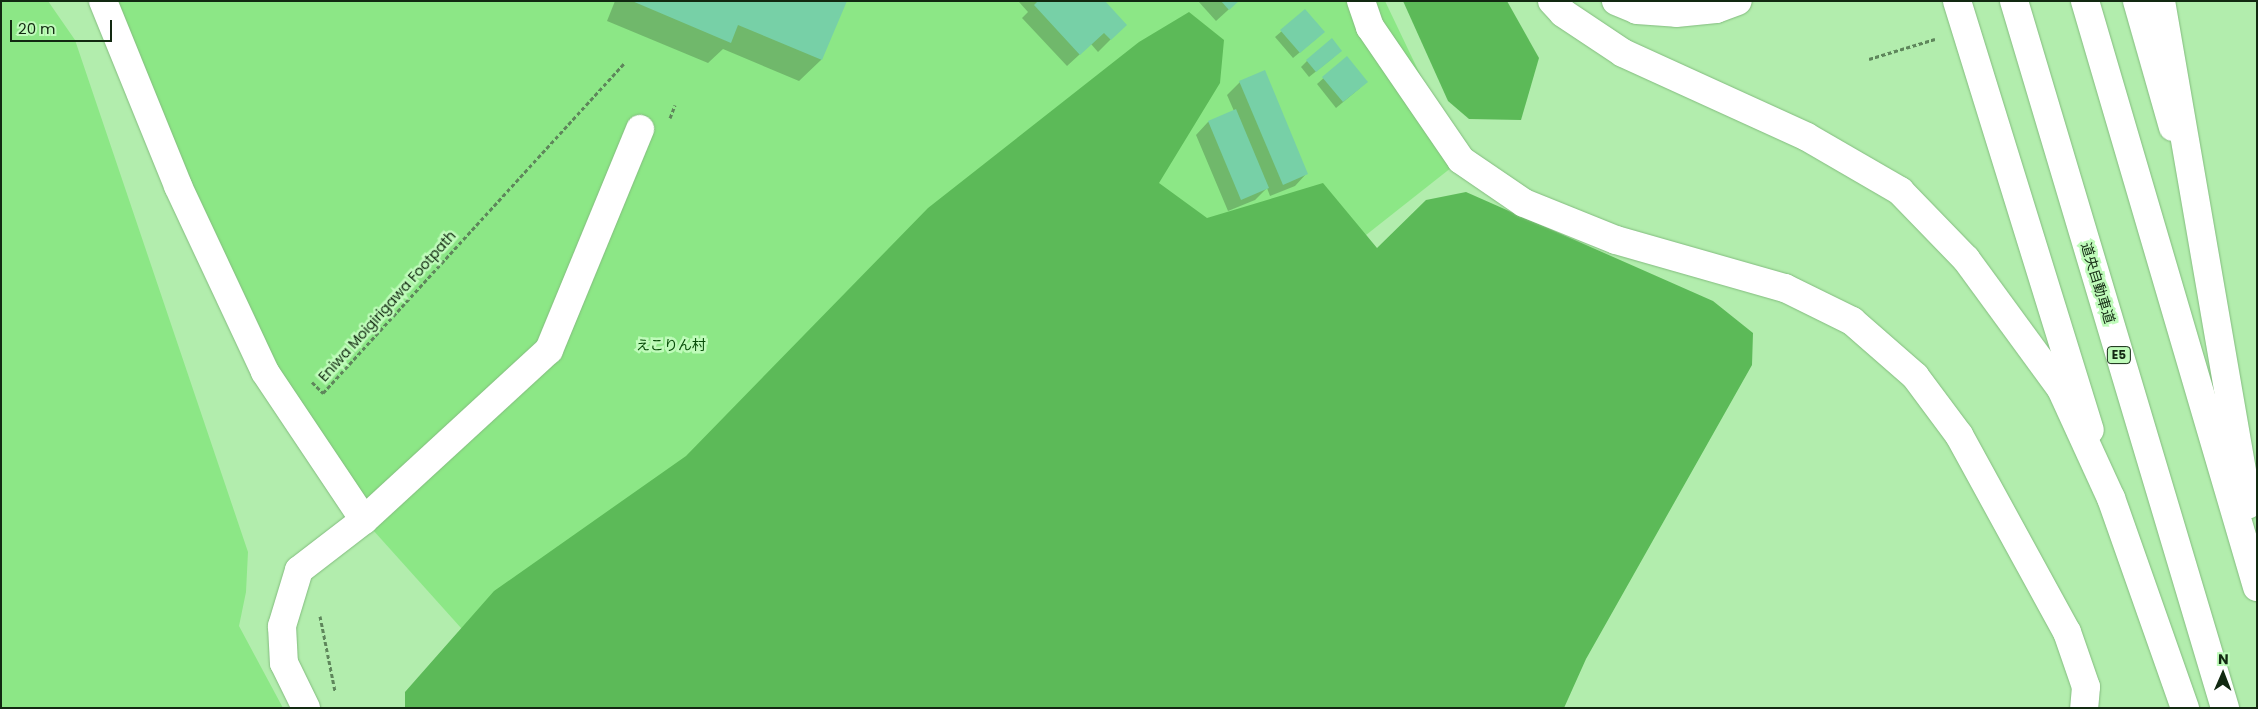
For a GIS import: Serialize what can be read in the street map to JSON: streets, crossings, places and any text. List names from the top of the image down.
{
  "streets": {
    "main road": ["道央自動車道", "E5"],
    "path": ["Eniwa Moigirigawa Footpath"]
  },
  "parks": ["えこりん村"],
  "scale_bar": "20 m",
  "north": "top"
}
